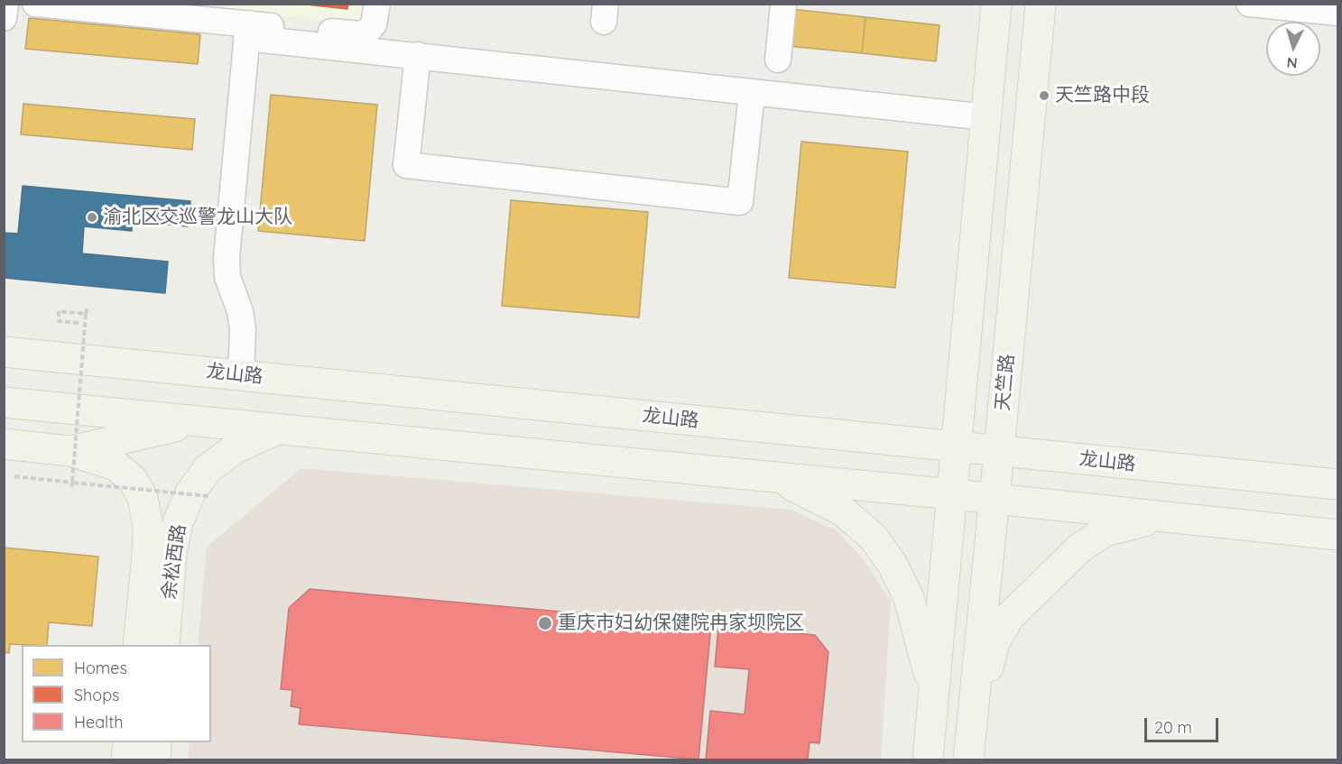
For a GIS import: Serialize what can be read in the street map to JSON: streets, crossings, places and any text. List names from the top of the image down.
{
  "streets": {
    "main road": ["龙山路", "天竺路", "余松西路"]
  },
  "crossings": [
    ["龙山路", "天竺路"]
  ],
  "places": ["天竺路中段", "渝北区交巡警龙山大队", "重庆市妇幼保健院冉家坝院区"],
  "legend": ["Homes", "Shops", "Health"],
  "scale_bar": "20 m",
  "north": "bottom"
}
